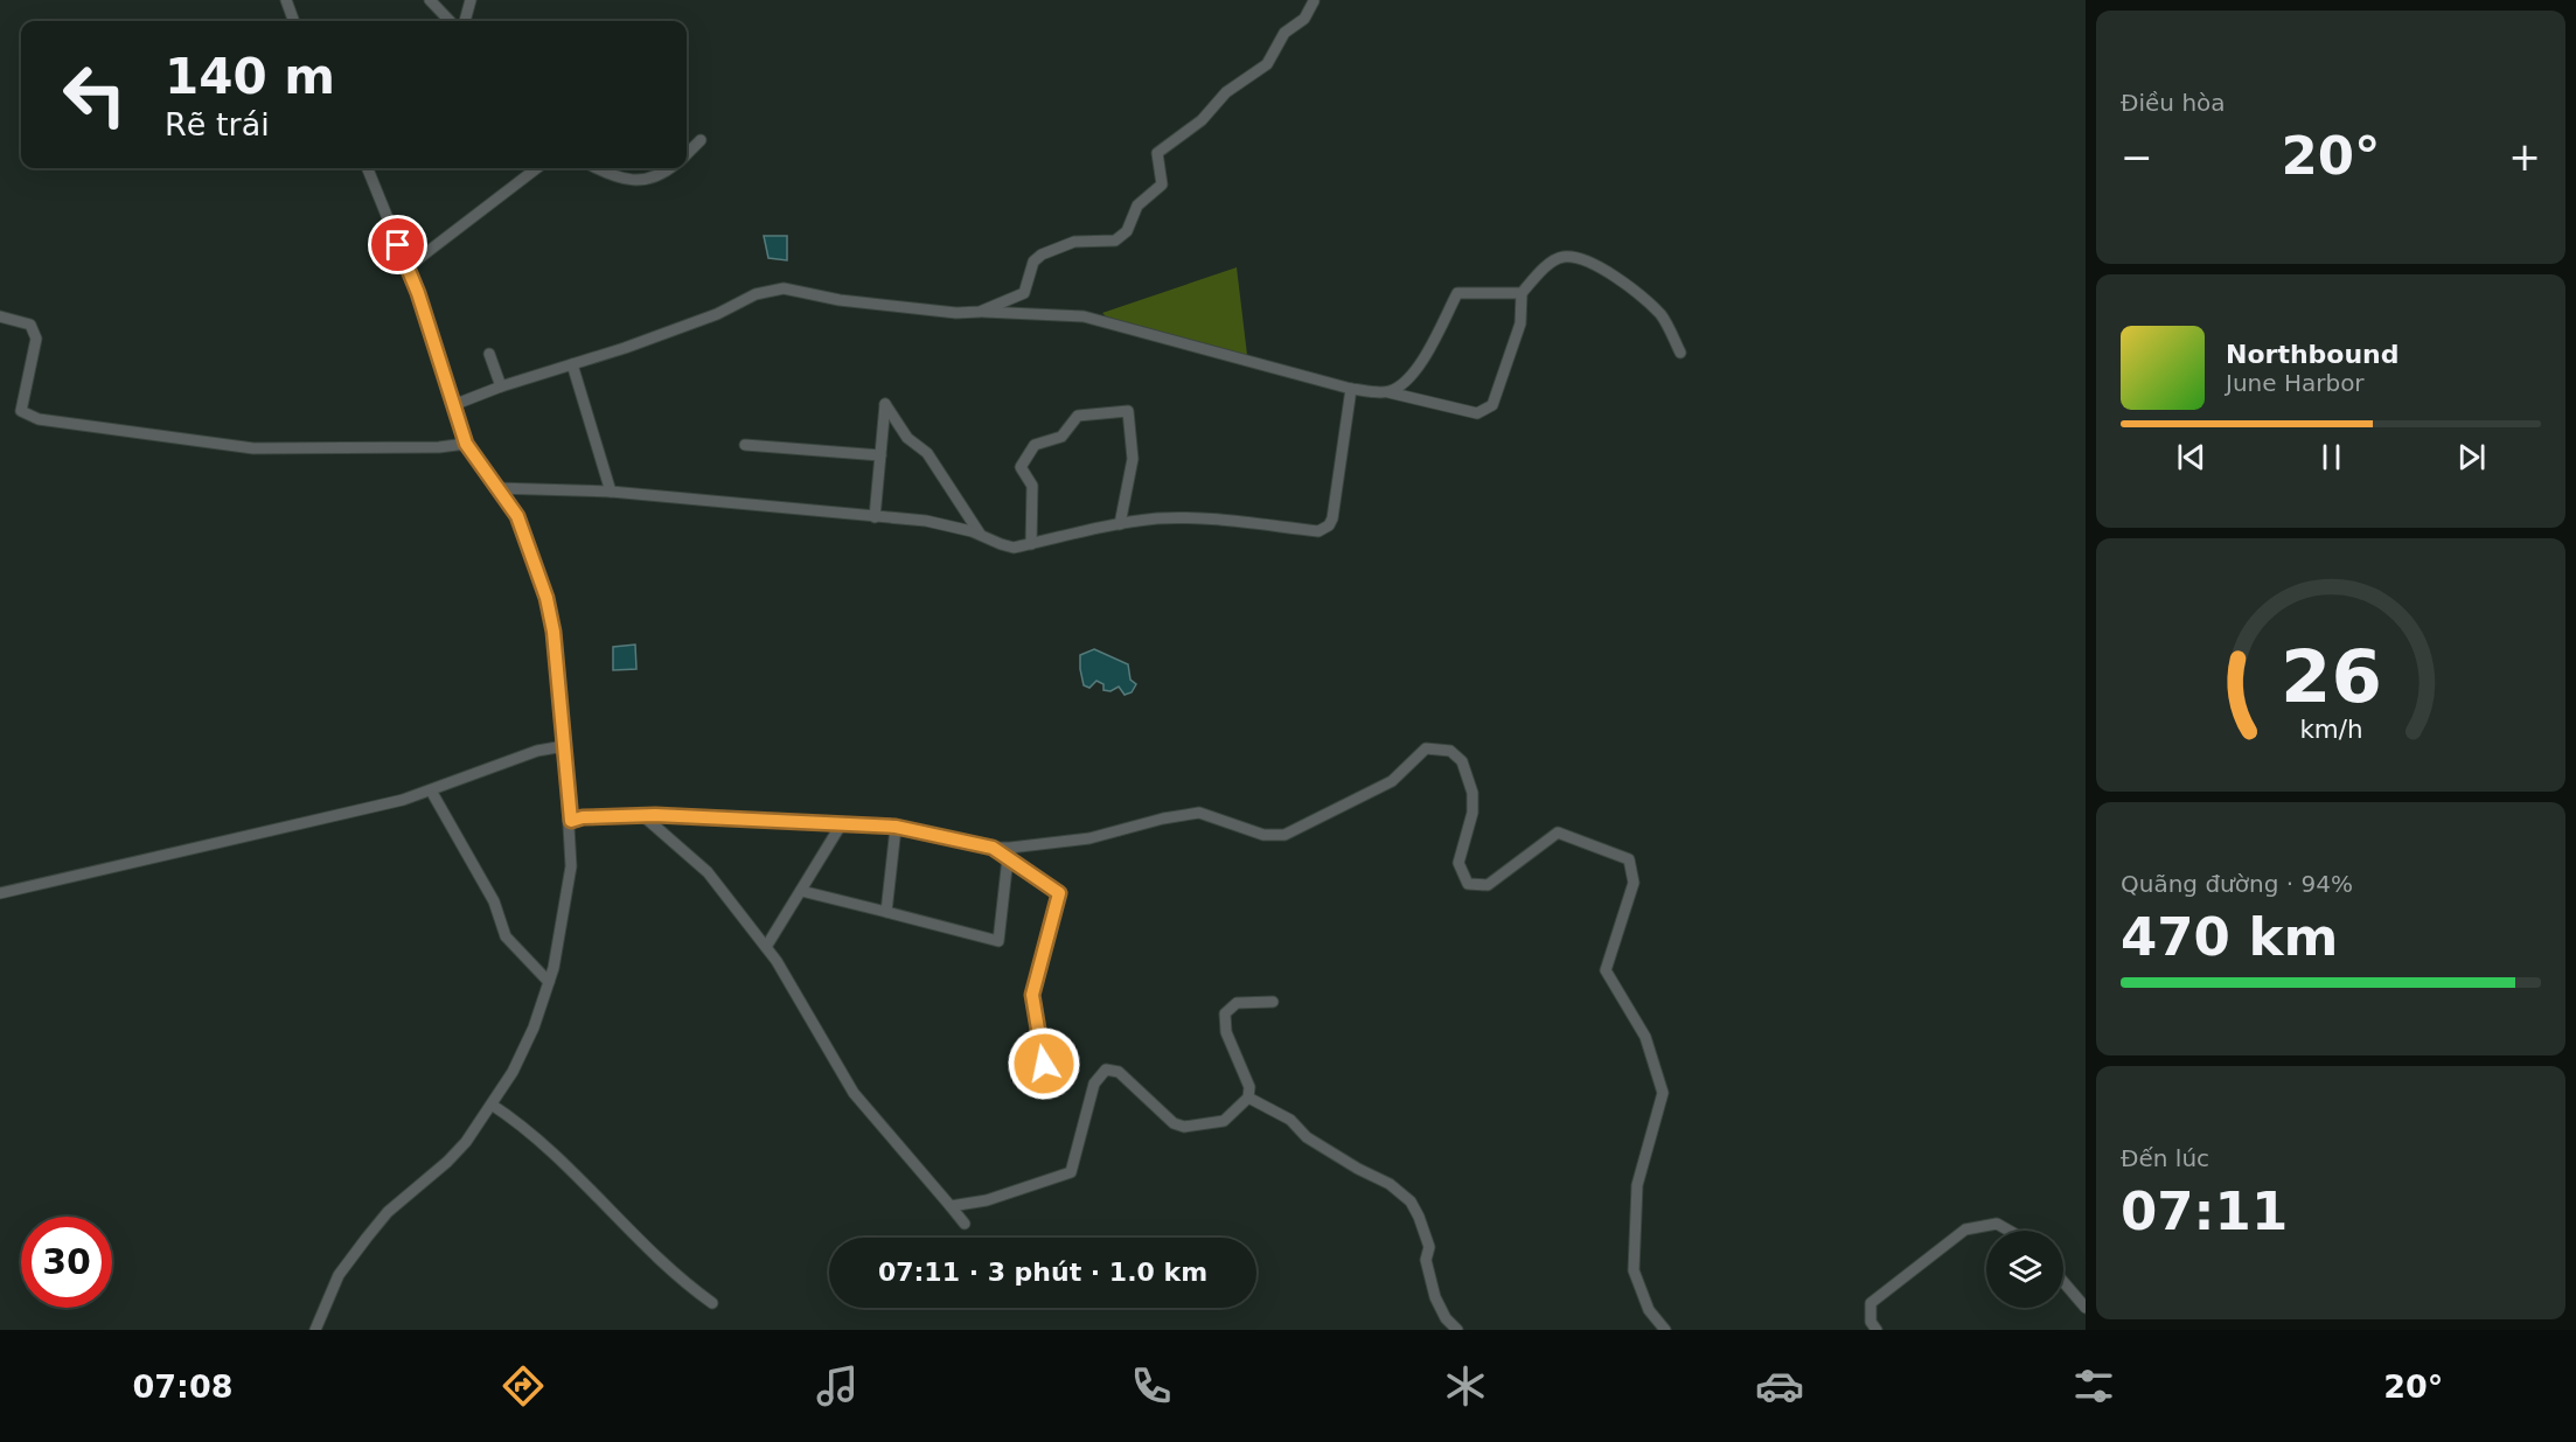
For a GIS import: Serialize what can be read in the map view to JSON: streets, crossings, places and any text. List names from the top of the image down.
{
  "page": {
    "tile": [
      "Điều hòa",
      ["Quãng đường · 94%", "470 km"],
      ["Đến lúc", "07:11"]
    ],
    "turn": ["140 m", "Rẽ trái"],
    "heat": ["−", "20°", "+"],
    "song": ["Northbound", "June Harbor"],
    "limit": "30",
    "trip": "07:11 · 3 phút · 1.0 km",
    "tabs": ["07:08", "20°"],
    "gauge": ["26", "km/h"]
  }
}
